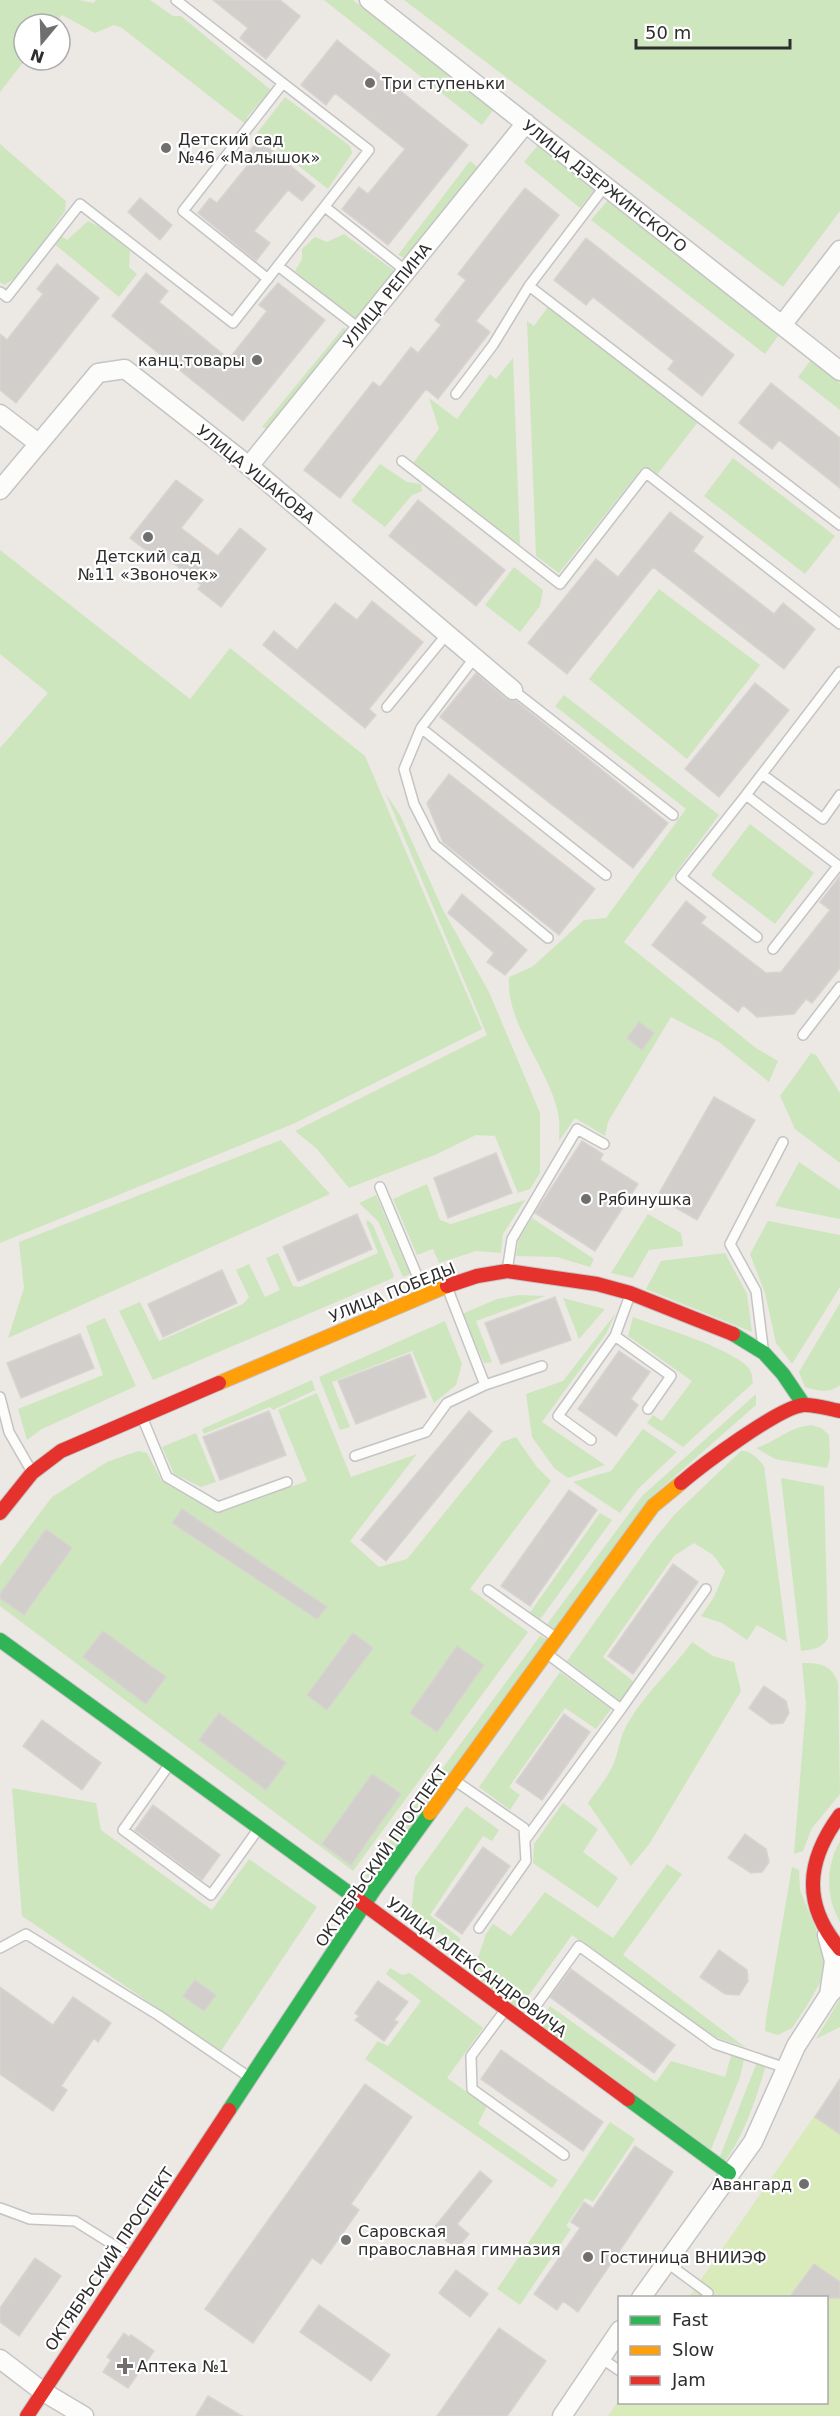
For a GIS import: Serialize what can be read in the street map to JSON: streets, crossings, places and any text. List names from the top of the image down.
{
  "streets": {
    "street": [
      "УЛИЦА ДЗЕРЖИНСКОГО",
      "УЛИЦА РЕПИНА",
      "УЛИЦА УШАКОВА",
      "УЛИЦА ПОБЕДЫ",
      "ОКТЯБРЬСКИЙ ПРОСПЕКТ",
      "УЛИЦА АЛЕКСАНДРОВИЧА"
    ]
  },
  "crossings": [
    ["УЛИЦА ДЗЕРЖИНСКОГО", "УЛИЦА РЕПИНА"],
    ["УЛИЦА РЕПИНА", "УЛИЦА УШАКОВА"],
    ["УЛИЦА ПОБЕДЫ", "ОКТЯБРЬСКИЙ ПРОСПЕКТ"],
    ["ОКТЯБРЬСКИЙ ПРОСПЕКТ", "УЛИЦА АЛЕКСАНДРОВИЧА"]
  ],
  "places": {
    "other": [
      "Три ступеньки",
      "Детский сад №46 «Малышок»",
      "канц.товары",
      "Детский сад №11 «Звоночек»",
      "Рябинушка",
      "Авангард",
      "Саровская православная гимназия",
      "Гостиница ВНИИЭФ"
    ],
    "health": ["Аптека №1"]
  },
  "legend": ["Fast", "Slow", "Jam"],
  "scale_bar": "50 m",
  "north": "bottom"
}
